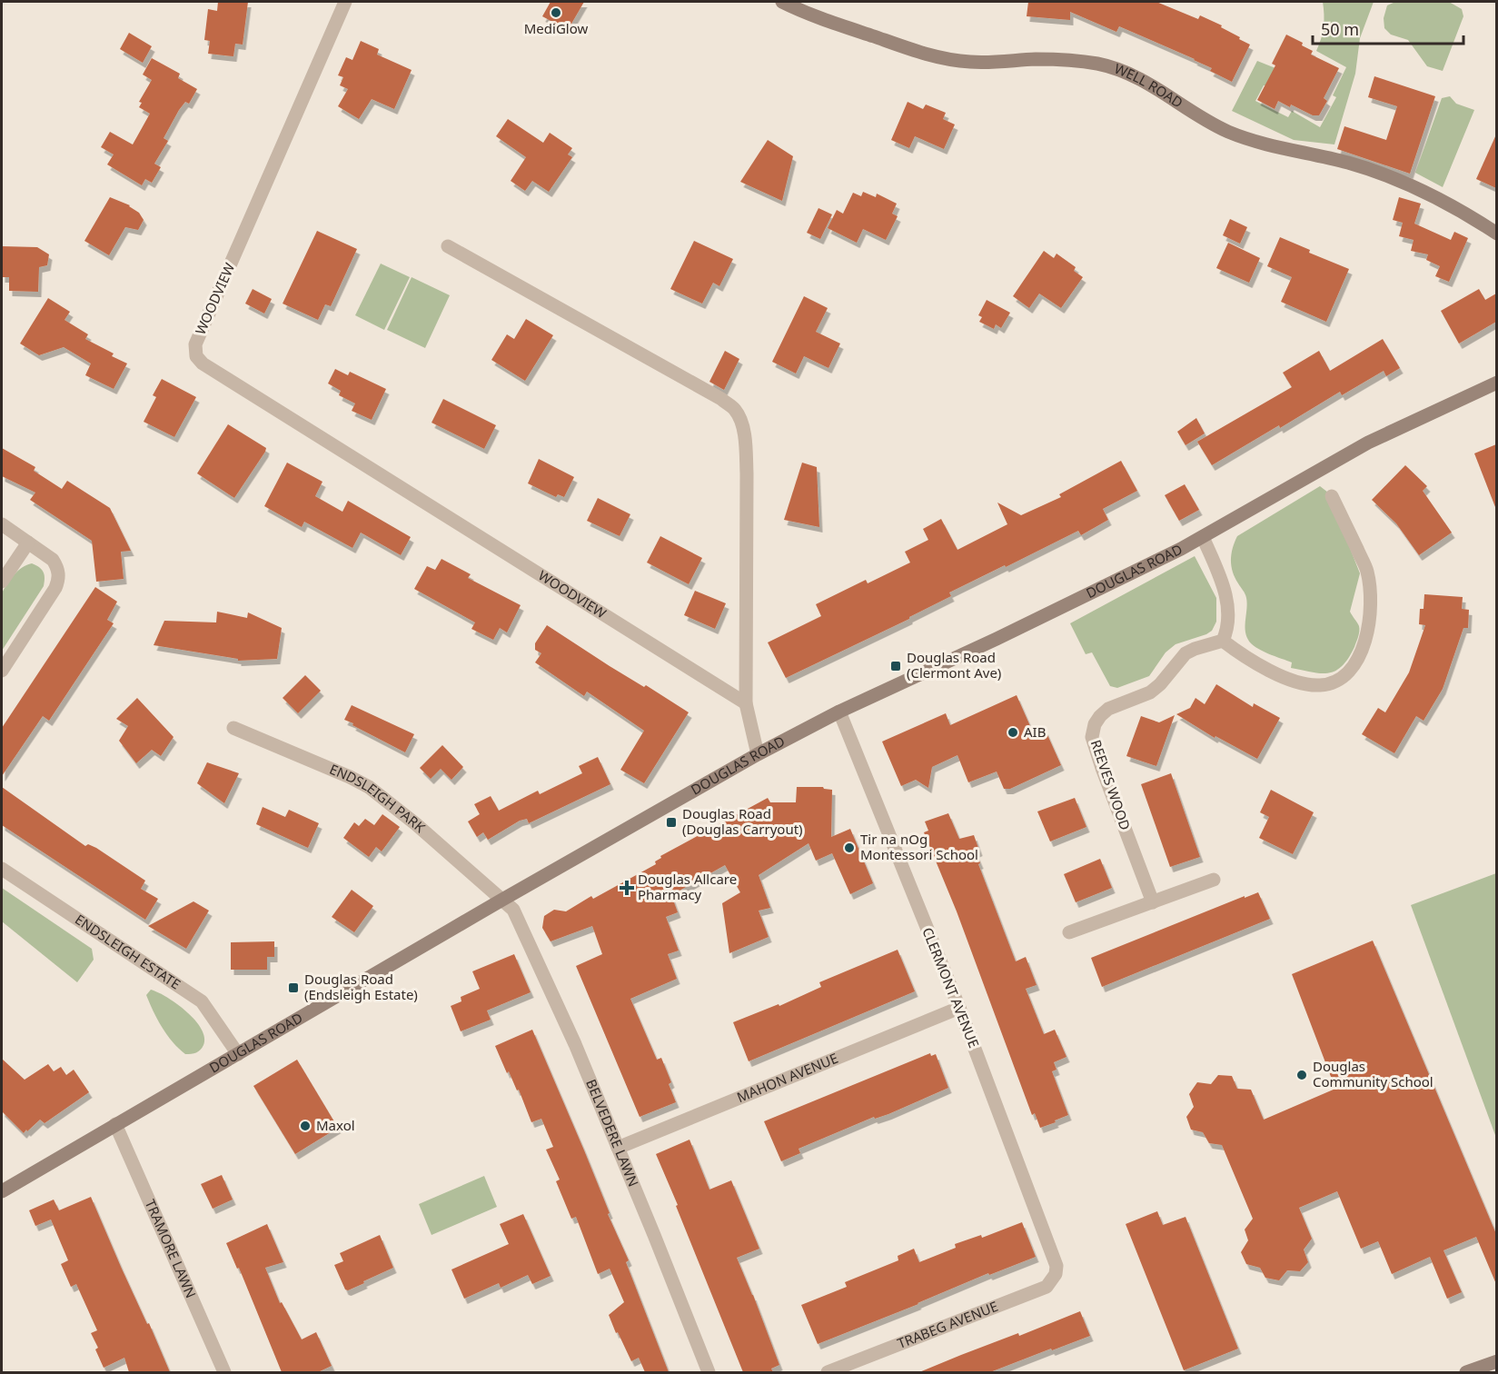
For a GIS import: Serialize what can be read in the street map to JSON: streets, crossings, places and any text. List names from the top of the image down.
{
  "streets": {
    "main road": ["WELL ROAD", "DOUGLAS ROAD"],
    "street": [
      "WOODVIEW",
      "REEVES WOOD",
      "ENDSLEIGH PARK",
      "ENDSLEIGH ESTATE",
      "CLERMONT AVENUE",
      "MAHON AVENUE",
      "BELVEDERE LAWN",
      "TRAMORE LAWN",
      "TRABEG AVENUE"
    ]
  },
  "crossings": [
    ["DOUGLAS ROAD", "ENDSLEIGH PARK"],
    ["DOUGLAS ROAD", "ENDSLEIGH ESTATE"],
    ["DOUGLAS ROAD", "CLERMONT AVENUE"],
    ["DOUGLAS ROAD", "BELVEDERE LAWN"],
    ["DOUGLAS ROAD", "TRAMORE LAWN"],
    ["ENDSLEIGH PARK", "BELVEDERE LAWN"],
    ["CLERMONT AVENUE", "MAHON AVENUE"],
    ["CLERMONT AVENUE", "TRABEG AVENUE"],
    ["MAHON AVENUE", "BELVEDERE LAWN"]
  ],
  "places": {
    "other": [
      "MediGlow",
      "AIB",
      "Tir na nOg Montessori School",
      "Douglas Community School",
      "Maxol"
    ],
    "transit": ["Douglas Road (Clermont Ave)", "Douglas Road (Douglas Carryout)", "Douglas Road (Endsleigh Estate)"],
    "health": ["Douglas Allcare Pharmacy"]
  },
  "scale_bar": "50 m"
}
